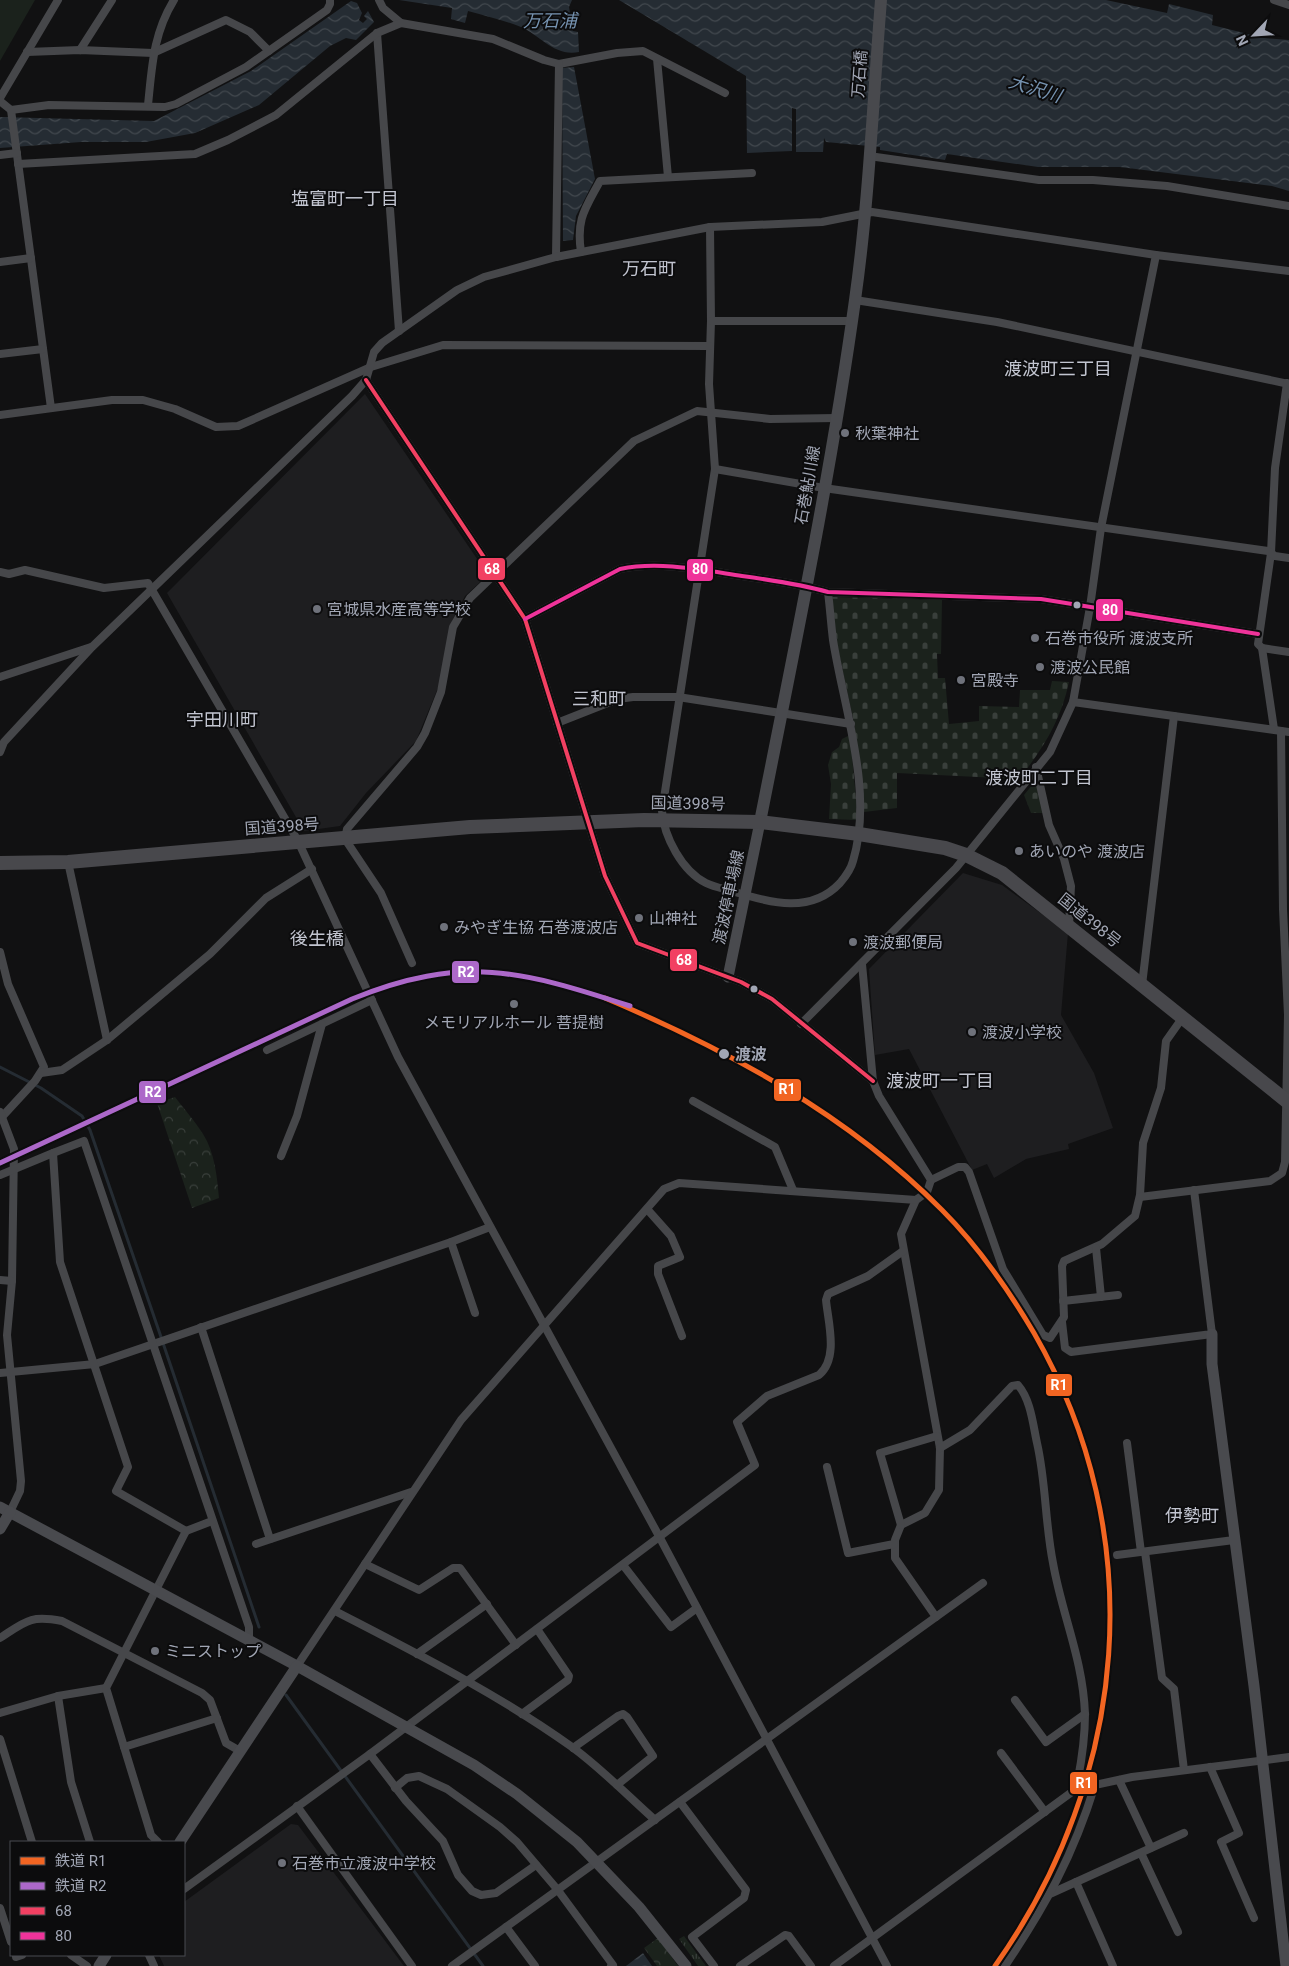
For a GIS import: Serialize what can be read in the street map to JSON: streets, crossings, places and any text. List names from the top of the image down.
{
  "streets": {
    "highway": ["国道398号"],
    "main road": ["万石橋", "石巻鮎川線"],
    "street": ["渡波停車場線"]
  },
  "crossings": [
    ["万石橋", "石巻鮎川線"],
    ["石巻鮎川線", "国道398号"],
    ["石巻鮎川線", "渡波停車場線"],
    ["国道398号", "渡波停車場線"]
  ],
  "districts": [
    "塩富町一丁目",
    "万石町",
    "渡波町三丁目",
    "三和町",
    "宇田川町",
    "渡波町二丁目",
    "後生橋",
    "渡波町一丁目",
    "伊勢町"
  ],
  "water": ["万石浦", "大沢川"],
  "places": [
    "秋葉神社",
    "宮城県水産高等学校",
    "石巻市役所 渡波支所",
    "渡波公民館",
    "宮殿寺",
    "あいのや 渡波店",
    "山神社",
    "みやぎ生協 石巻渡波店",
    "渡波郵便局",
    "メモリアルホール 菩提樹",
    "渡波小学校",
    "渡波",
    "ミニストップ",
    "石巻市立渡波中学校"
  ],
  "lines": [
    "transit line 68",
    "transit line 80",
    "rail line R2",
    "rail line R1"
  ],
  "legend": [
    "鉄道 R1",
    "鉄道 R2",
    "68",
    "80"
  ],
  "north": "bottom left"
}
